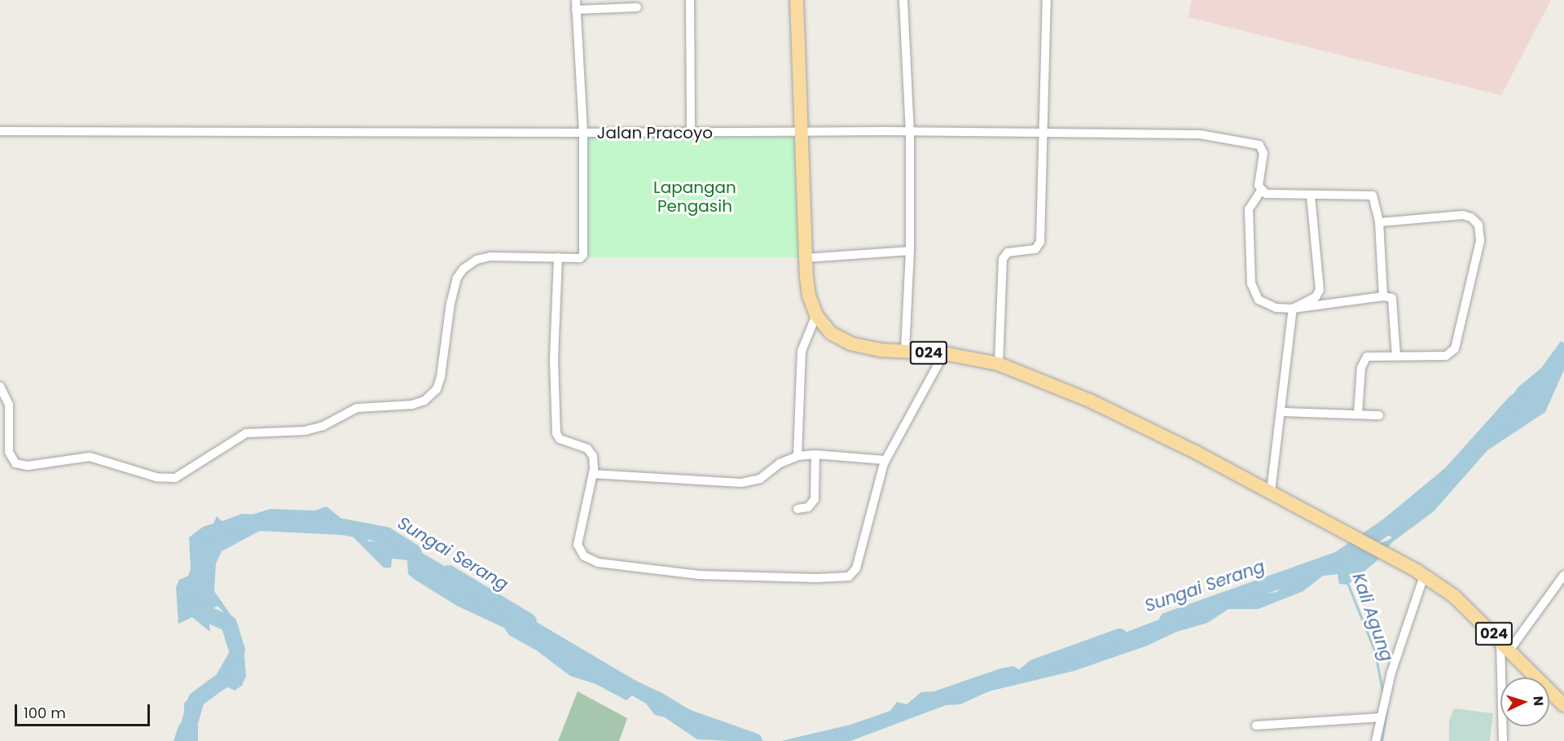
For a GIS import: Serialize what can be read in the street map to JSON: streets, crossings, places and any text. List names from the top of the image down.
{
  "streets": {
    "main road": ["024"],
    "street": ["Jalan Pracoyo"]
  },
  "crossings": [
    ["Jalan Pracoyo", "024"]
  ],
  "water": ["Sungai Serang", "Kali Agung"],
  "parks": ["Lapangan Pengasih"],
  "scale_bar": "100 m",
  "north": "right"
}
